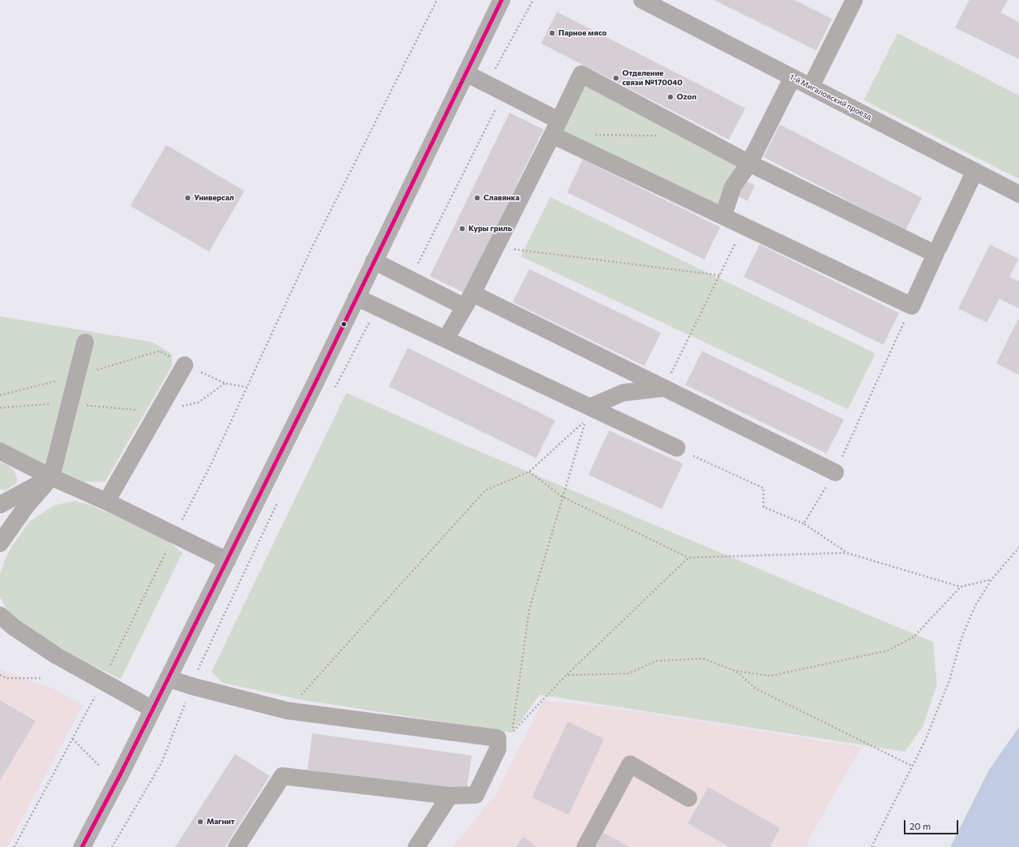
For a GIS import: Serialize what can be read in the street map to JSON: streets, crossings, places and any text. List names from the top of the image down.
{
  "streets": {
    "street": ["1-й Мигаловский проезд"]
  },
  "places": [
    "Парное мясо",
    "Отделение связи №170040",
    "Ozon",
    "Универсал",
    "Славянка",
    "Куры гриль",
    "Магнит"
  ],
  "scale_bar": "20 m"
}
